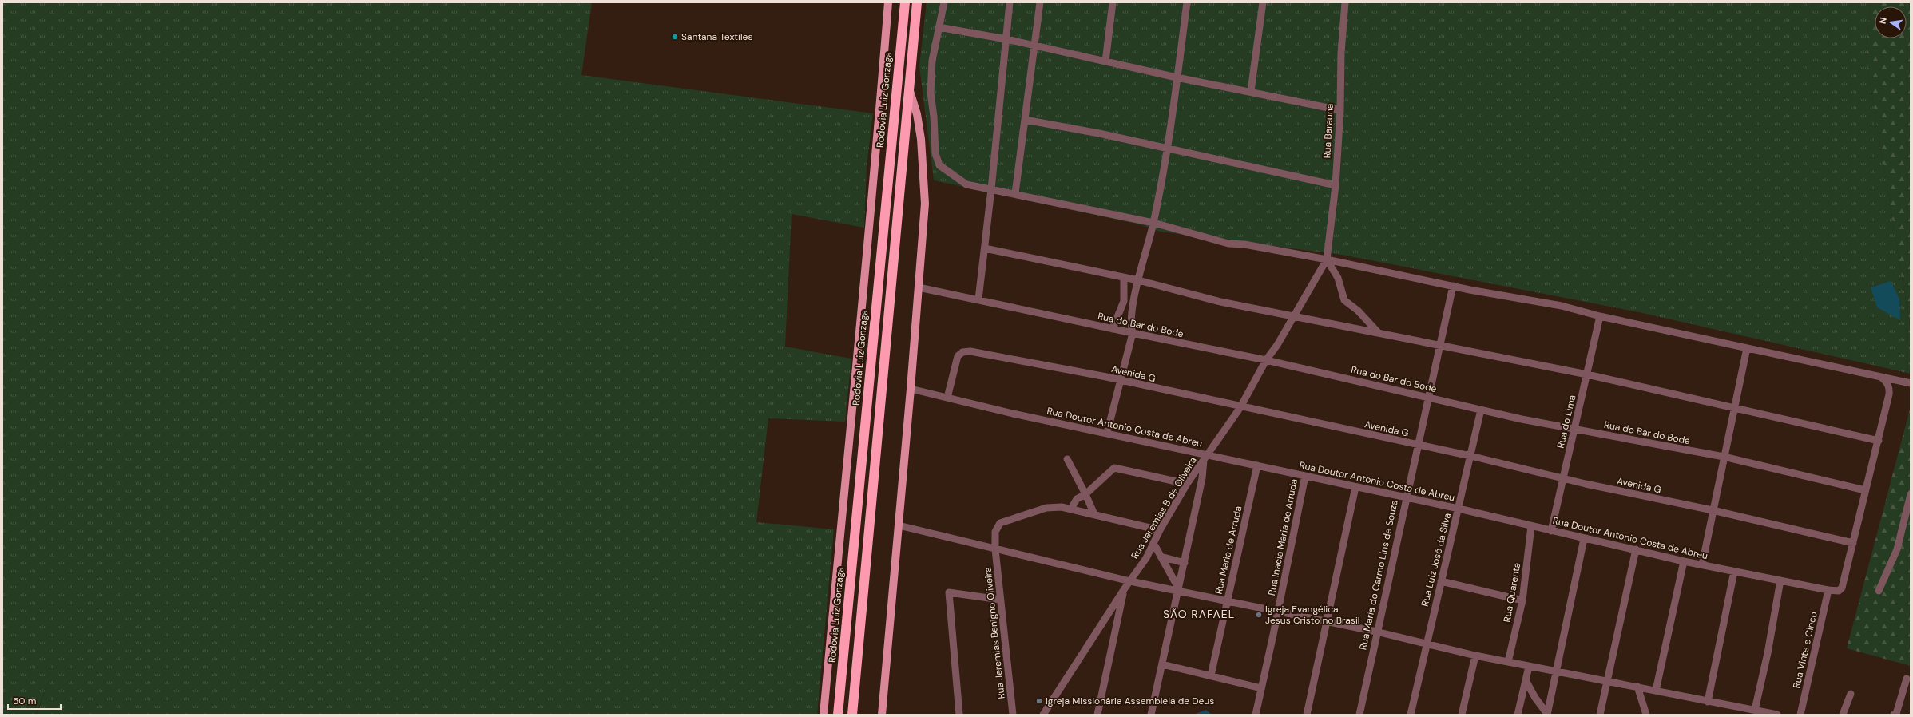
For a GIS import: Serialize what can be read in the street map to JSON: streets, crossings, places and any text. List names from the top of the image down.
{
  "streets": {
    "highway": ["Rodovia Luiz Gonzaga"],
    "street": [
      "Rua Barauna",
      "Rua do Bar do Bode",
      "Avenida G",
      "Rua do Lima",
      "Rua Doutor Antonio Costa de Abreu",
      "Rua Jeremias B de Oliveira",
      "Rua Inacia Maria de Arruda",
      "Rua Maria de Arruda",
      "Rua Luiz José da Silva",
      "Rua Maria do Carmo Lins de Souza",
      "Rua Quarenta",
      "Rua Jeremias Benígno Oliveira",
      "Rua Vinte e Cinco"
    ]
  },
  "crossings": [
    ["Rua Barauna", "Rua Jeremias B de Oliveira"],
    ["Rua do Bar do Bode", "Rua do Lima"],
    ["Rua do Bar do Bode", "Rua Jeremias B de Oliveira"],
    ["Rua do Bar do Bode", "Rua Luiz José da Silva"],
    ["Rua do Bar do Bode", "Rua Maria do Carmo Lins de Souza"],
    ["Avenida G", "Rua do Lima"],
    ["Avenida G", "Rua Doutor Antonio Costa de Abreu"],
    ["Avenida G", "Rua Jeremias B de Oliveira"],
    ["Avenida G", "Rua Luiz José da Silva"],
    ["Avenida G", "Rua Maria do Carmo Lins de Souza"],
    ["Rua do Lima", "Rua Doutor Antonio Costa de Abreu"],
    ["Rua Doutor Antonio Costa de Abreu", "Rua Jeremias B de Oliveira"],
    ["Rua Doutor Antonio Costa de Abreu", "Rua Inacia Maria de Arruda"],
    ["Rua Doutor Antonio Costa de Abreu", "Rua Maria de Arruda"],
    ["Rua Doutor Antonio Costa de Abreu", "Rua Luiz José da Silva"],
    ["Rua Doutor Antonio Costa de Abreu", "Rua Maria do Carmo Lins de Souza"],
    ["Rua Doutor Antonio Costa de Abreu", "Rua Quarenta"],
    ["Rua Doutor Antonio Costa de Abreu", "Rua Vinte e Cinco"],
    ["Rua Jeremias B de Oliveira", "Rua Jeremias Benígno Oliveira"]
  ],
  "districts": ["SÃO RAFAEL"],
  "places": ["Santana Textiles", "Igreja Evangélica Jesus Cristo no Brasil", "Igreja Missionária Assembleia de Deus"],
  "scale_bar": "50 m",
  "north": "left"
}
